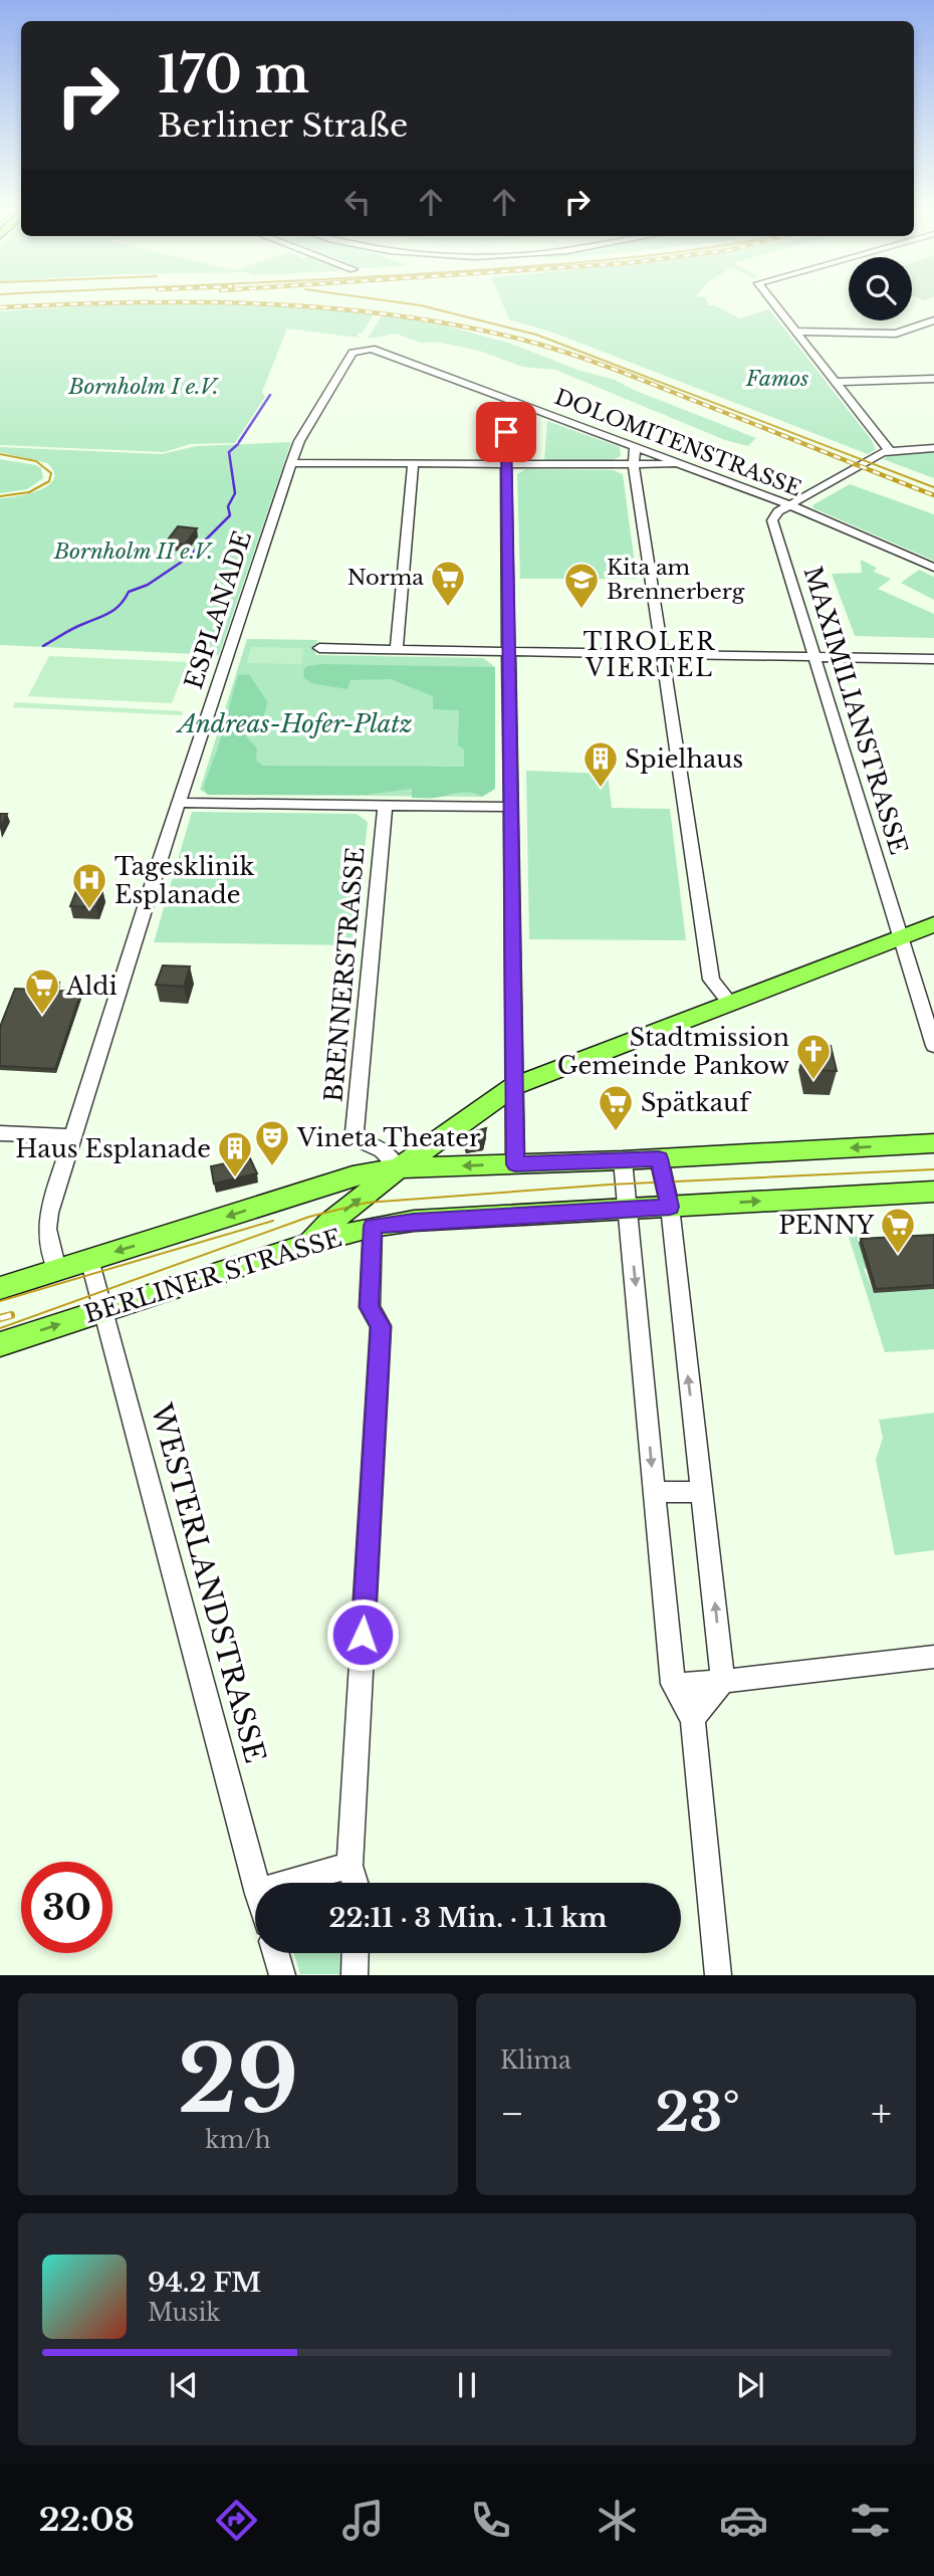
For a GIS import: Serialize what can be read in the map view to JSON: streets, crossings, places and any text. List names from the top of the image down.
{
  "streets": {
    "main road": ["BERLINER STRASSE"],
    "street": [
      "DOLOMITENSTRASSE",
      "ESPLANADE",
      "MAXIMILIANSTRASSE",
      "BRENNERSTRASSE",
      "WESTERLANDSTRASSE"
    ]
  },
  "crossings": [
    ["DOLOMITENSTRASSE", "ESPLANADE"],
    ["DOLOMITENSTRASSE", "MAXIMILIANSTRASSE"],
    ["BERLINER STRASSE", "WESTERLANDSTRASSE"]
  ],
  "districts": ["TIROLER VIERTEL"],
  "parks": [
    "Famos",
    "Bornholm I e.V.",
    "Bornholm II e.V.",
    "Andreas-Hofer-Platz"
  ],
  "places": {
    "supermarket": [
      "Norma",
      "Aldi",
      "Spätkauf",
      "PENNY"
    ],
    "school or university": ["Kita am Brennerberg"],
    "building": ["Spielhaus", "Haus Esplanade"],
    "hospital": ["Tagesklinik Esplanade"],
    "church": ["Stadtmission Gemeinde Pankow"],
    "theatre": ["Vineta Theater"]
  },
  "page": {
    "turn": ["170 m", "Berliner Straße"],
    "limit": "30",
    "trip": "22:11 · 3 Min. · 1.1 km",
    "tile": [
      ["29", "km/h"],
      "Klima"
    ],
    "heat": ["−", "23°", "+"],
    "song": ["94.2 FM", "Musik"],
    "tabs": "22:08"
  }
}
